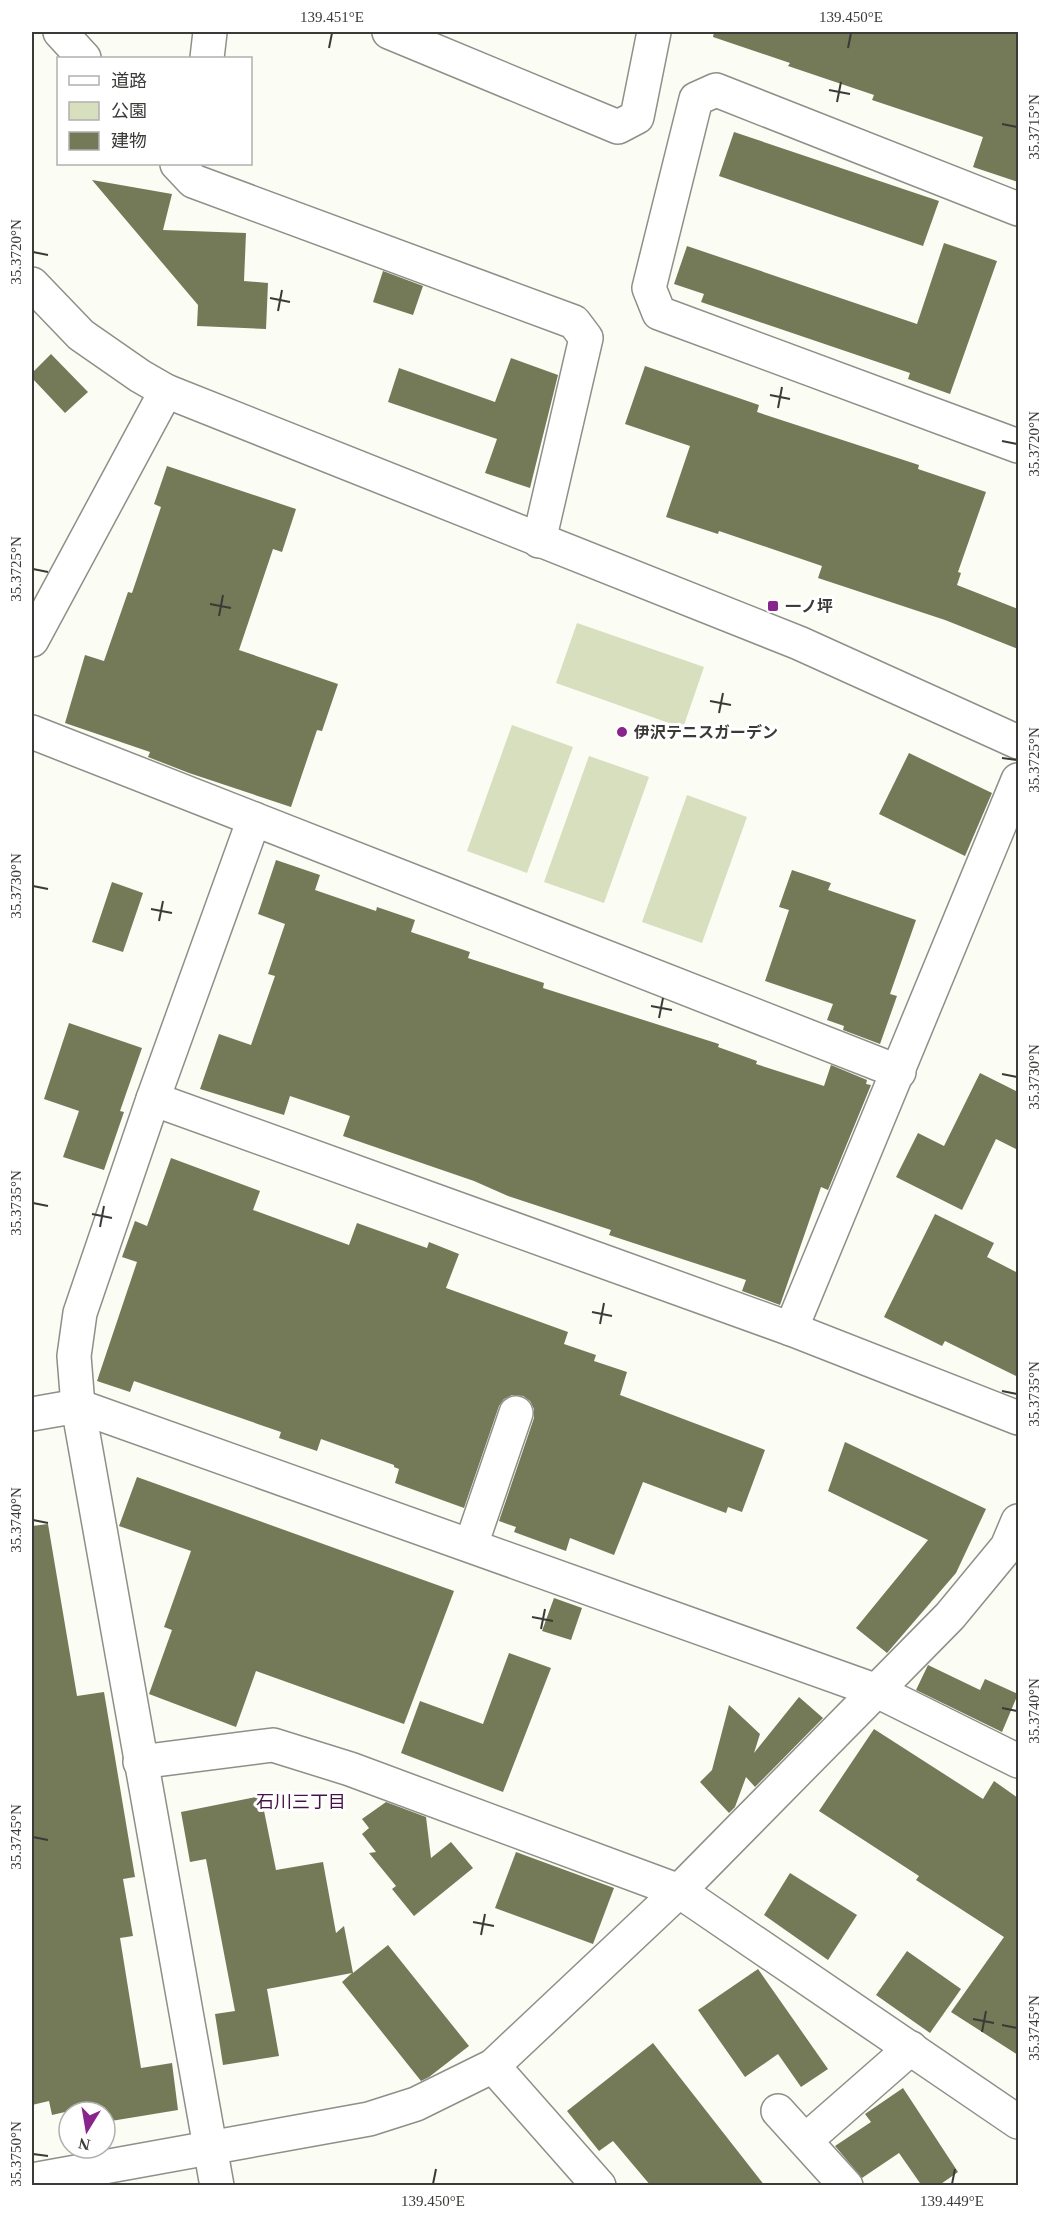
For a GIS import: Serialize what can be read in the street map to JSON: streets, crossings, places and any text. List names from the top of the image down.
{
  "districts": ["石川三丁目"],
  "places": {
    "transit": ["一ノ坪"],
    "other": ["伊沢テニスガーデン"]
  },
  "legend": ["道路", "公園", "建物"],
  "north": "bottom",
  "coordinates": [
    "139.451°E",
    "139.450°E",
    "35.3715°N",
    "35.3720°N",
    "35.3725°N",
    "35.3730°N",
    "35.3735°N",
    "35.3740°N",
    "35.3745°N",
    "35.3750°N",
    "139.449°E"
  ]
}
